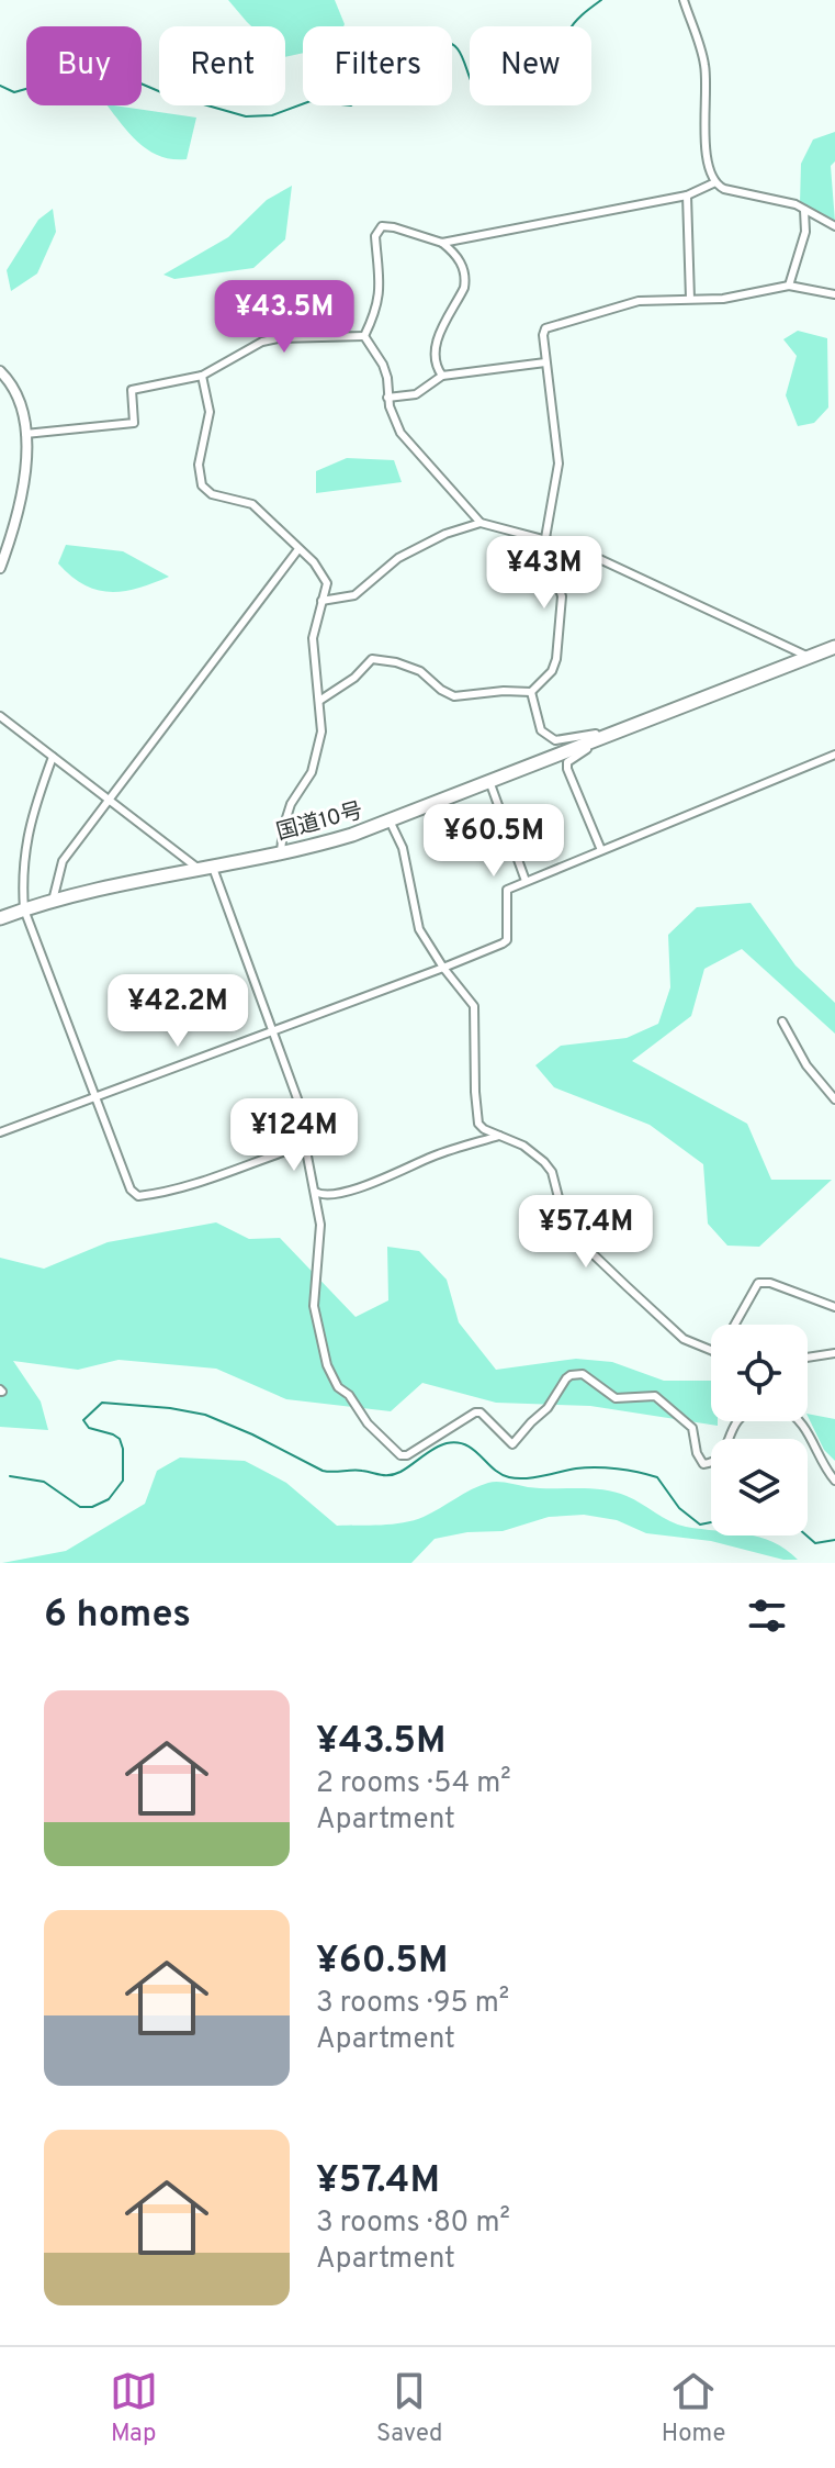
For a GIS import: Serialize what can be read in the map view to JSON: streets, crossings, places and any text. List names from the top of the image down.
{
  "streets": {
    "highway": ["国道10号"]
  },
  "page": {
    "chip": [
      "Buy",
      "Rent",
      "Filters",
      "New"
    ],
    "price": [
      "¥43.5M",
      "¥43M",
      "¥60.5M",
      "¥42.2M",
      "¥124M",
      "¥57.4M"
    ],
    "heading": "6 homes",
    "list": [
      {
        "name": "¥43.5M",
        "note": "2 rooms · 54 m² · Apartment"
      },
      {
        "name": "¥60.5M",
        "note": "3 rooms · 95 m² · Apartment"
      },
      {
        "name": "¥57.4M",
        "note": "3 rooms · 80 m² · Apartment"
      }
    ],
    "tabs": ["Map", "Saved", "Home"]
  }
}
